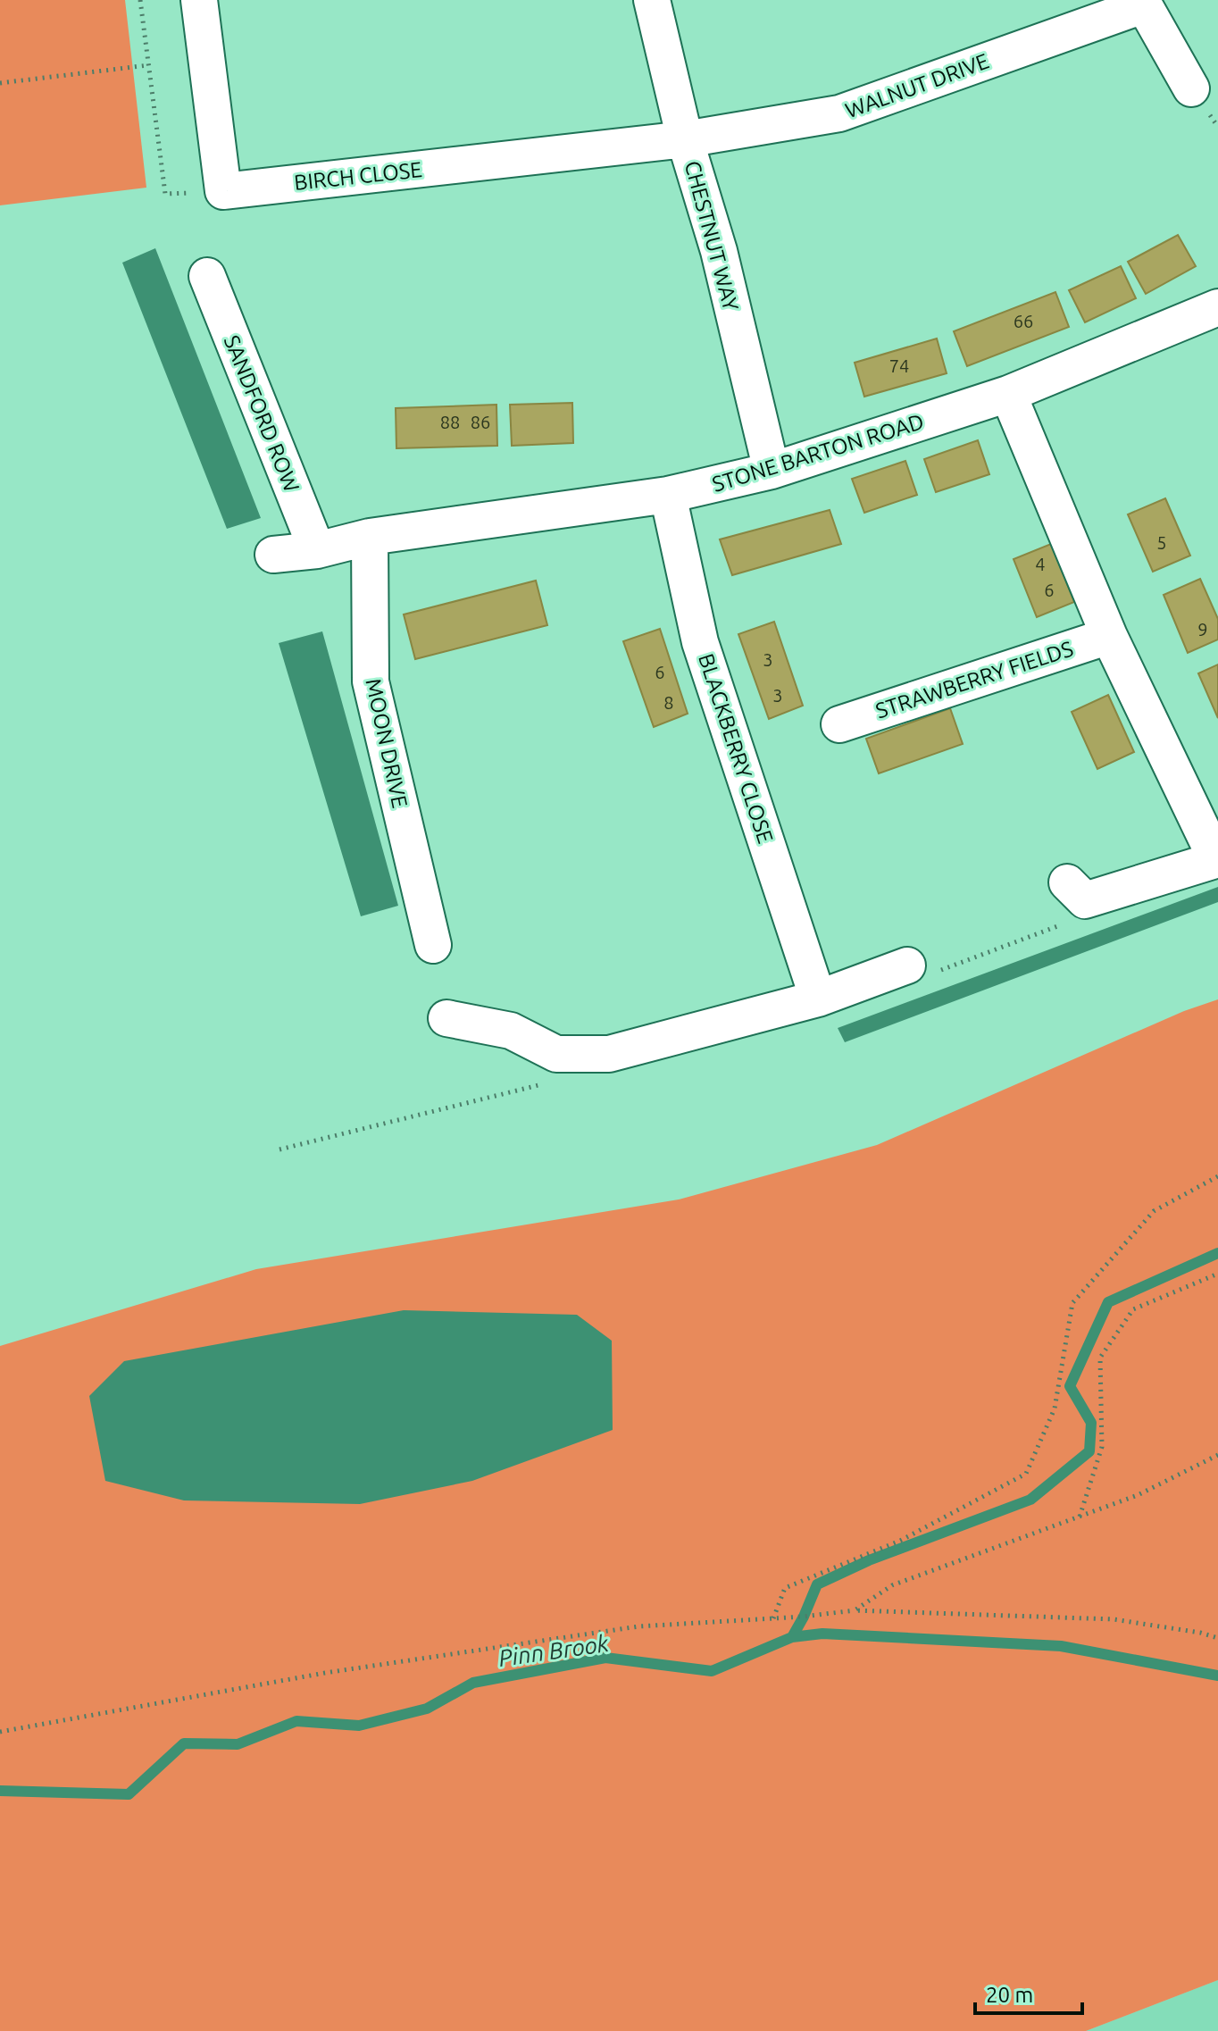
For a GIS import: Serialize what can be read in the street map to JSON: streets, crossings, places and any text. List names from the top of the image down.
{
  "streets": {
    "street": [
      "WALNUT DRIVE",
      "BIRCH CLOSE",
      "CHESTNUT WAY",
      "SANDFORD ROW",
      "STONE BARTON ROAD",
      "STRAWBERRY FIELDS",
      "MOON DRIVE",
      "BLACKBERRY CLOSE"
    ]
  },
  "crossings": [
    ["WALNUT DRIVE", "BIRCH CLOSE"],
    ["WALNUT DRIVE", "CHESTNUT WAY"],
    ["BIRCH CLOSE", "CHESTNUT WAY"],
    ["CHESTNUT WAY", "STONE BARTON ROAD"],
    ["SANDFORD ROW", "STONE BARTON ROAD"],
    ["STONE BARTON ROAD", "MOON DRIVE"],
    ["STONE BARTON ROAD", "BLACKBERRY CLOSE"]
  ],
  "water": ["Pinn Brook"],
  "house_numbers": [
    "66",
    "74",
    "88",
    "86",
    "5",
    "4",
    "6",
    "9",
    "3",
    "6",
    "3",
    "8"
  ],
  "scale_bar": "20 m"
}
